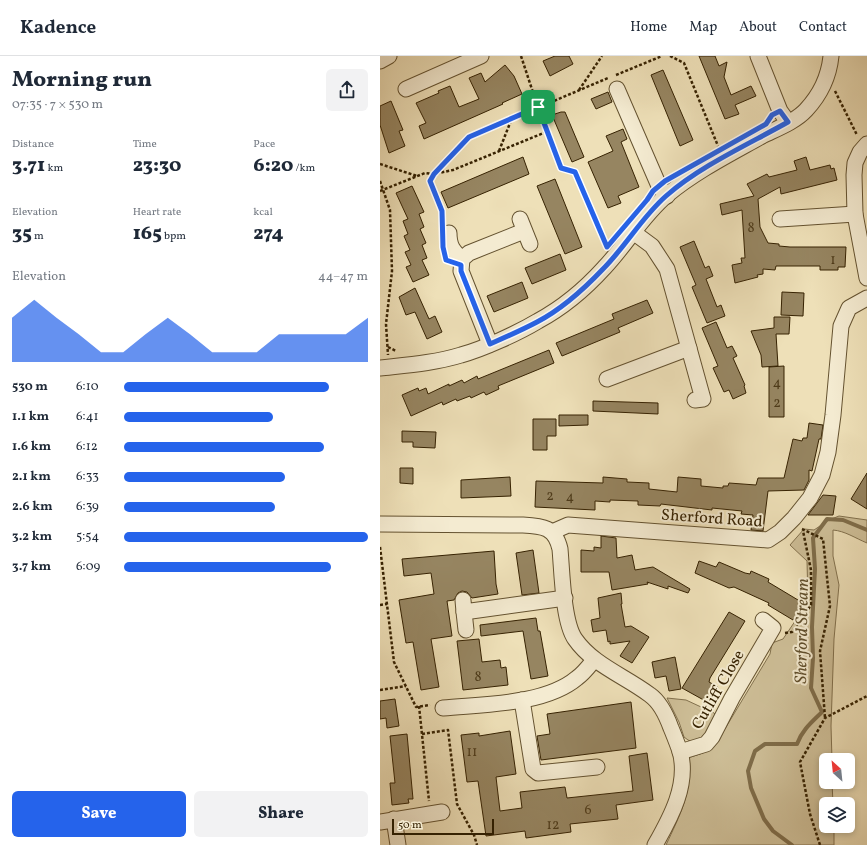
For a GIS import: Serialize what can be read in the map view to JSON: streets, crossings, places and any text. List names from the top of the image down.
{
  "streets": {
    "street": ["Sherford Road", "Cutliff Close"]
  },
  "water": ["Sherford Stream"],
  "house_numbers": [
    "8",
    "1",
    "4",
    "2",
    "2",
    "4",
    "8",
    "11",
    "6",
    "12"
  ],
  "scale_bar": "50 m",
  "north": "top left",
  "page": {
    "header": "Kadence",
    "nav": [
      "Home",
      "Map",
      "About",
      "Contact"
    ],
    "heading": ["Morning run", "07:35 · 7 × 530 m"],
    "stats": [
      ["Distance", "3.71 km"],
      ["Time", "23:30"],
      ["Pace", "6:20 /km"],
      ["Elevation", "35 m"],
      ["Heart rate", "165 bpm"],
      ["kcal", "274"]
    ],
    "chart": ["Elevation", "44–47 m"],
    "list": [
      {
        "name": "530 m",
        "note": "6:10"
      },
      {
        "name": "1.1 km",
        "note": "6:41"
      },
      {
        "name": "1.6 km",
        "note": "6:12"
      },
      {
        "name": "2.1 km",
        "note": "6:33"
      },
      {
        "name": "2.6 km",
        "note": "6:39"
      },
      {
        "name": "3.2 km",
        "note": "5:54"
      },
      {
        "name": "3.7 km",
        "note": "6:09"
      }
    ],
    "buttons": ["Save", "Share"],
    "scale": "50 m"
  }
}
